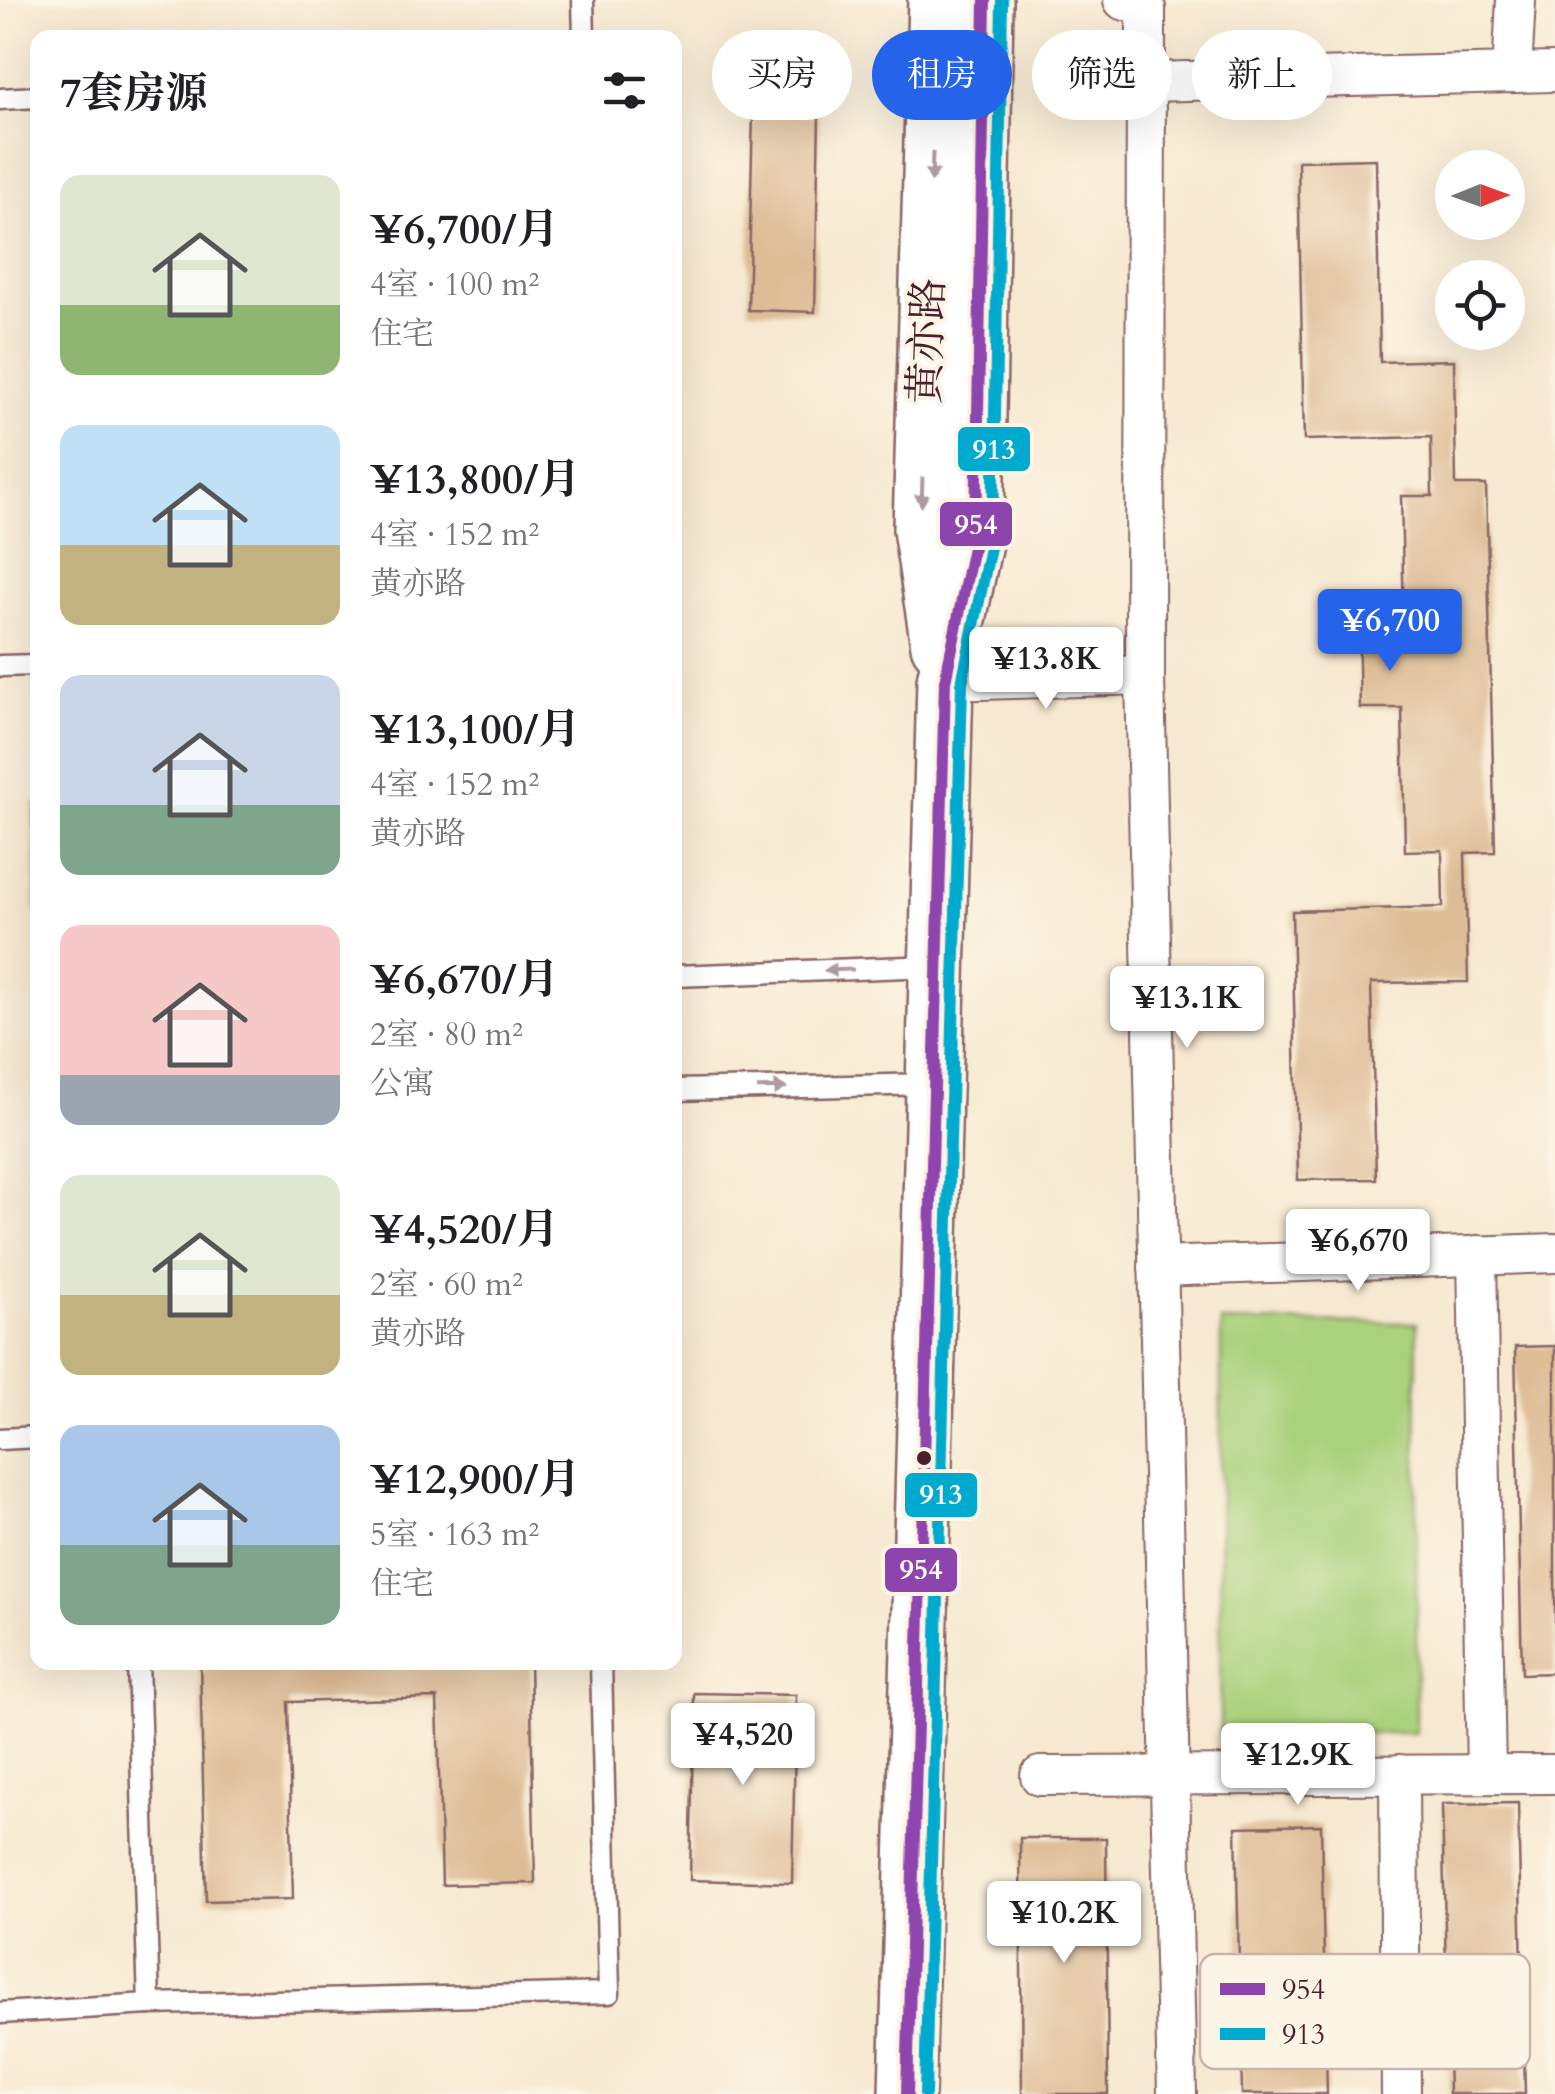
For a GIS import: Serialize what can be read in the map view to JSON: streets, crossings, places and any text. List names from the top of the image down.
{
  "streets": {
    "main road": ["黄亦路"]
  },
  "lines": ["transit line 954", "transit line 913"],
  "legend": ["954", "913"],
  "north": "right",
  "page": {
    "chip": [
      "买房",
      "租房",
      "筛选",
      "新上"
    ],
    "heading": "7套房源",
    "list": [
      {
        "name": "¥6,700/月",
        "note": "4室 · 100 m² · 住宅"
      },
      {
        "name": "¥13,800/月",
        "note": "4室 · 152 m² · 黄亦路"
      },
      {
        "name": "¥13,100/月",
        "note": "4室 · 152 m² · 黄亦路"
      },
      {
        "name": "¥6,670/月",
        "note": "2室 · 80 m² · 公寓"
      },
      {
        "name": "¥4,520/月",
        "note": "2室 · 60 m² · 黄亦路"
      },
      {
        "name": "¥12,900/月",
        "note": "5室 · 163 m² · 住宅"
      }
    ],
    "price": [
      "¥6,700",
      "¥13.8K",
      "¥13.1K",
      "¥6,670",
      "¥4,520",
      "¥12.9K",
      "¥10.2K"
    ]
  }
}
